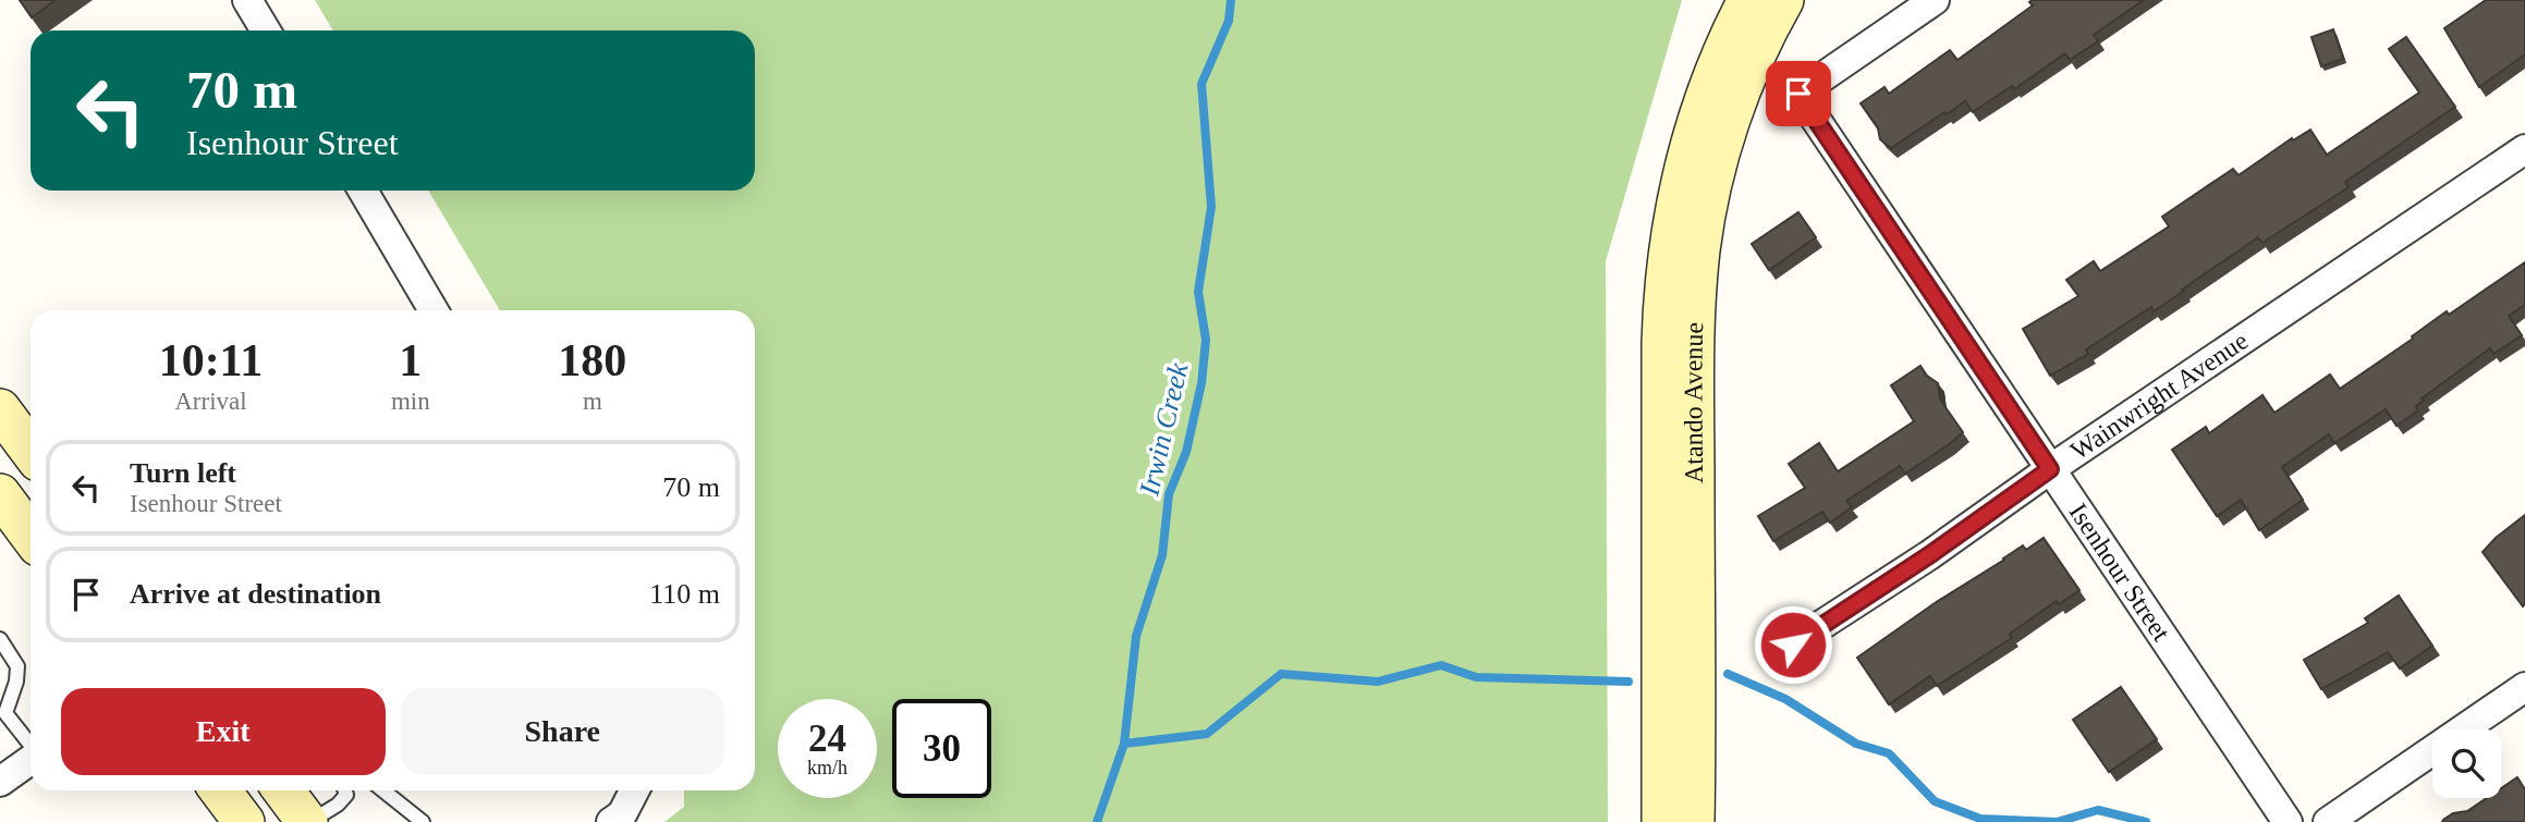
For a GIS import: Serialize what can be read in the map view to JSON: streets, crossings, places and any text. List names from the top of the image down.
{
  "streets": {
    "main road": ["Atando Avenue"],
    "street": ["Wainwright Avenue", "Isenhour Street"]
  },
  "crossings": [
    ["Wainwright Avenue", "Isenhour Street"]
  ],
  "water": ["Irwin Creek"],
  "page": {
    "turn": ["70 m", "Isenhour Street"],
    "eta": [
      "10:11",
      "Arrival",
      "1",
      "min",
      "180",
      "m"
    ],
    "list": [
      {
        "name": "Turn left",
        "note": "Isenhour Street",
        "value": "70 m"
      },
      {
        "name": "Arrive at destination",
        "value": "110 m"
      }
    ],
    "buttons": ["Exit", "Share"],
    "speed": "24 km/h",
    "limit": "30"
  }
}
